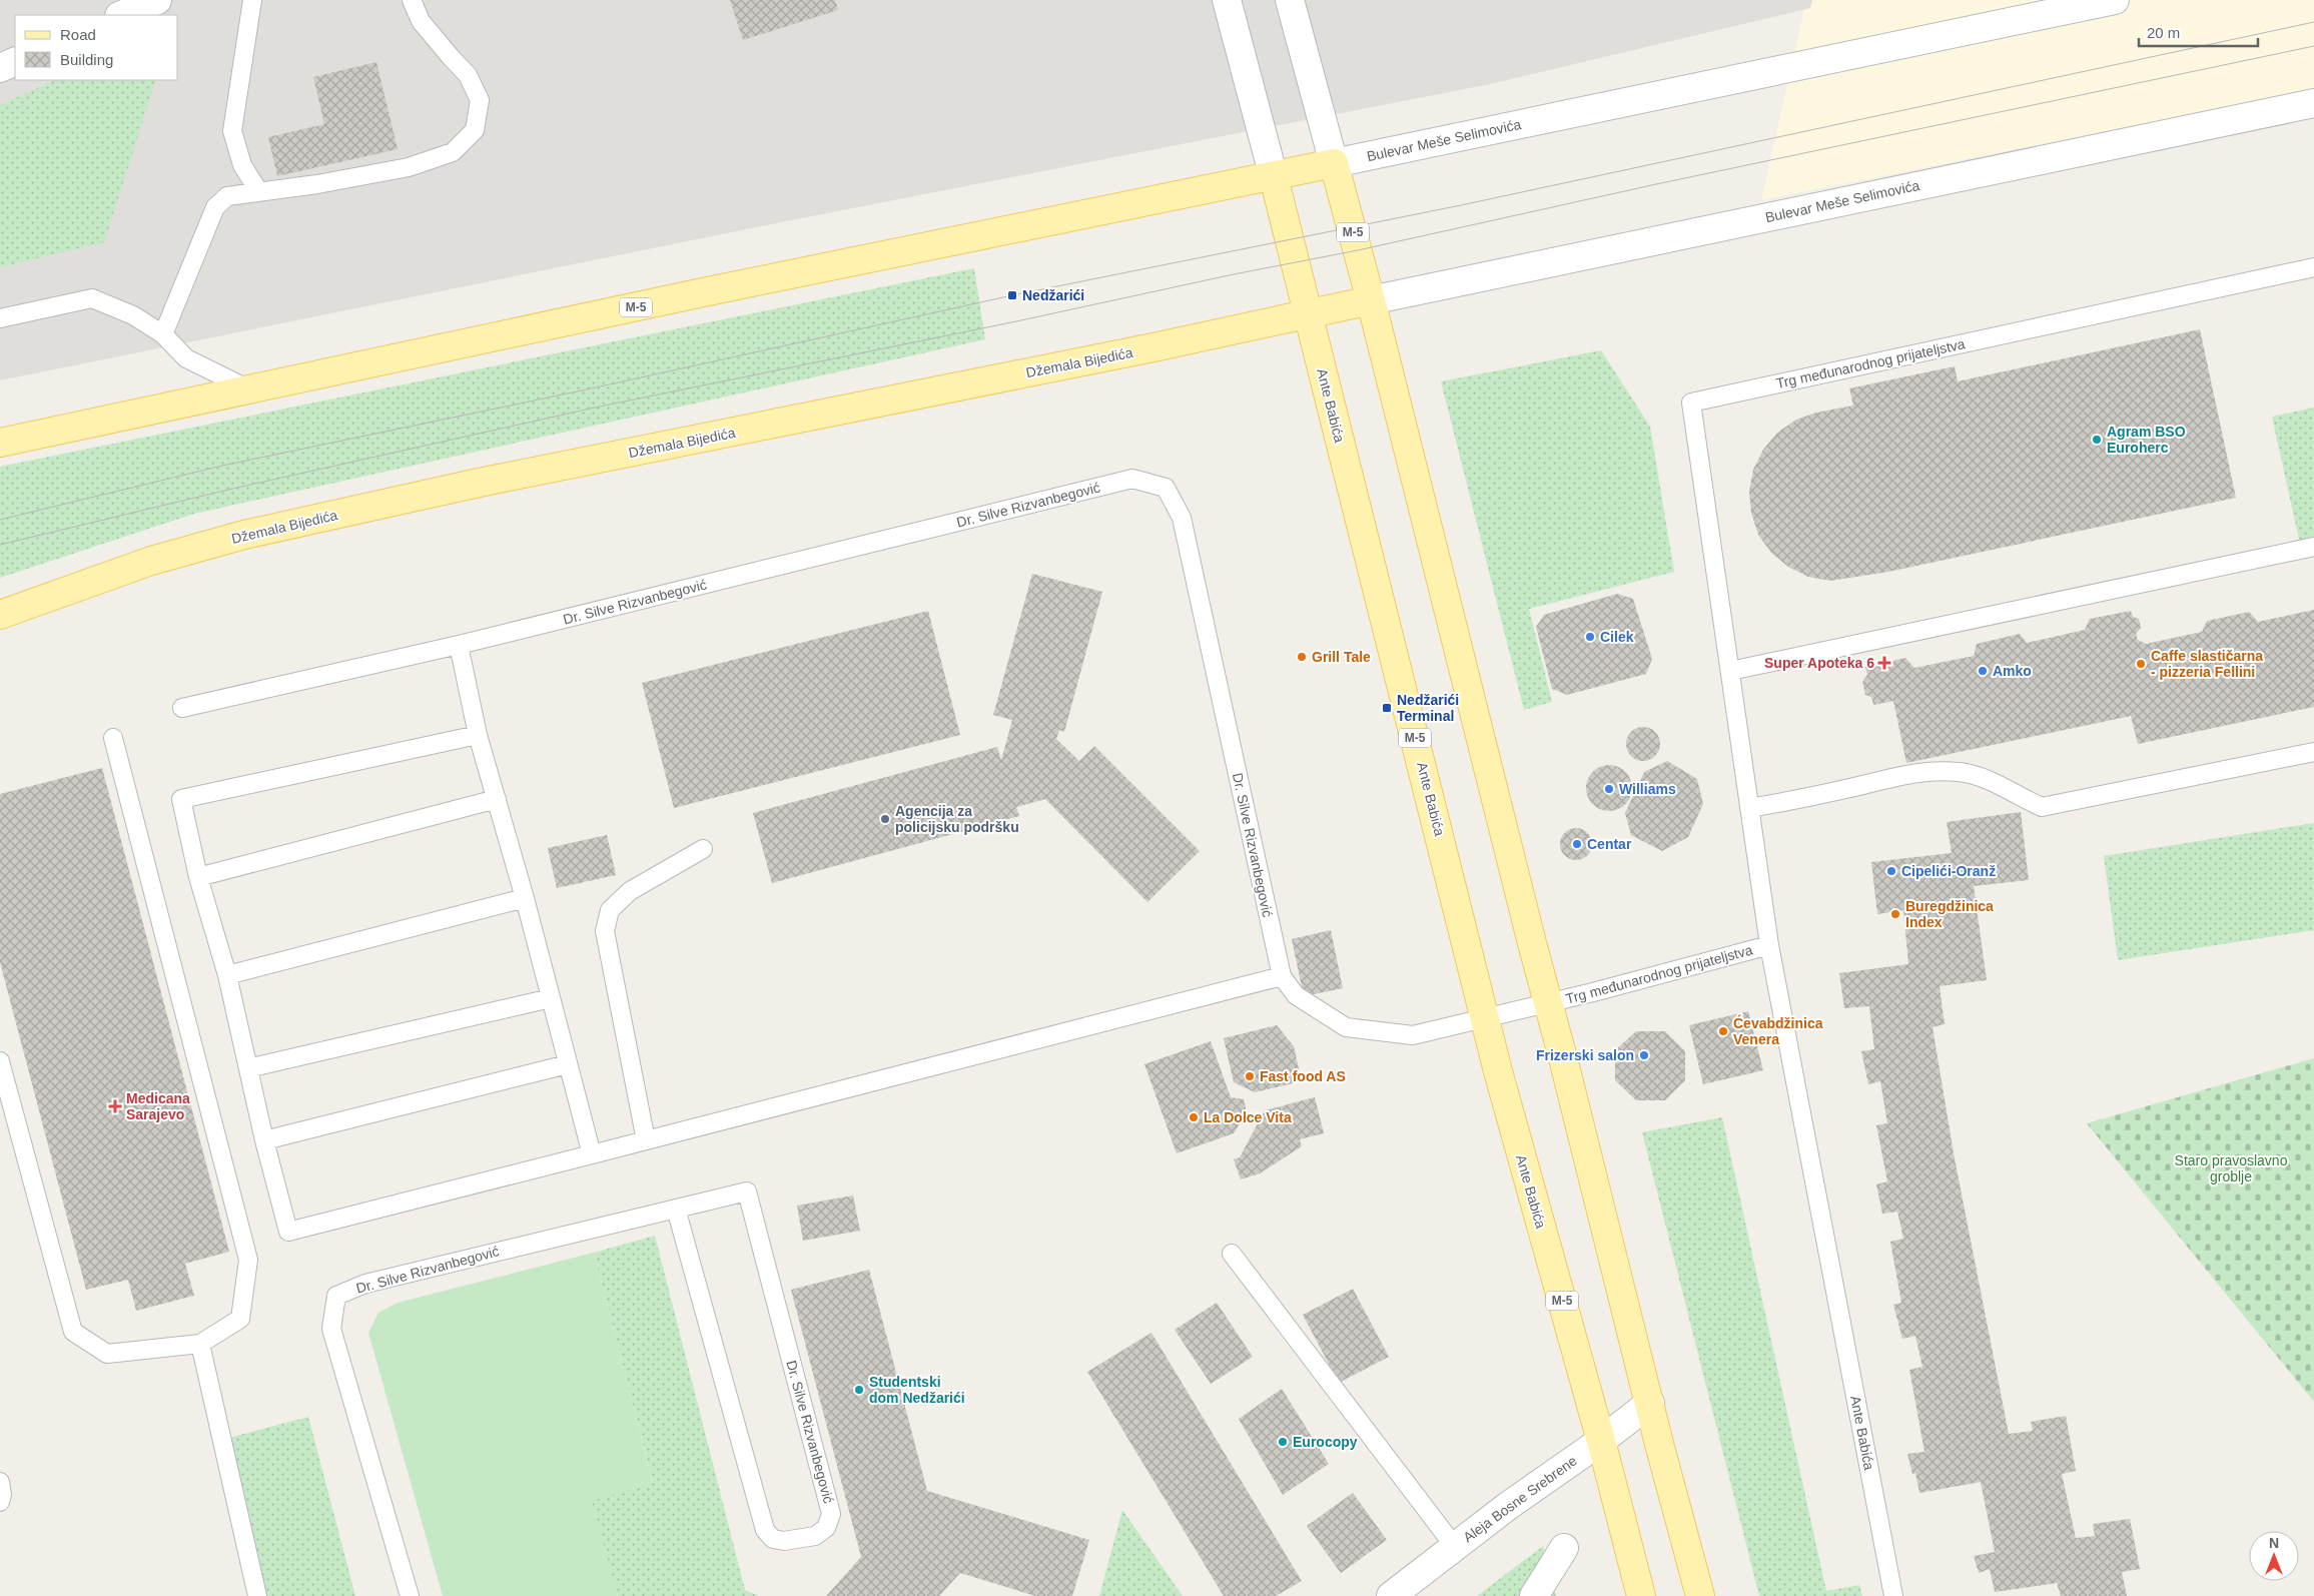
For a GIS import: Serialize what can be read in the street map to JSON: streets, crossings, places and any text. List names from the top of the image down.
{
  "streets": {
    "main road": [
      "Bulevar Meše Selimovića",
      "M-5",
      "Džemala Bijedića",
      "Ante Babića",
      "Aleja Bosne Srebrene"
    ],
    "lane": ["Trg međunarodnog prijateljstva", "Dr. Silve Rizvanbegović"]
  },
  "crossings": [
    ["Bulevar Meše Selimovića", "M-5"],
    ["Bulevar Meše Selimovića", "Džemala Bijedića"],
    ["Bulevar Meše Selimovića", "Ante Babića"],
    ["M-5", "Džemala Bijedića"],
    ["M-5", "Trg međunarodnog prijateljstva"],
    ["M-5", "Ante Babića"],
    ["M-5", "Aleja Bosne Srebrene"],
    ["Džemala Bijedića", "Ante Babića"],
    ["Trg međunarodnog prijateljstva", "Ante Babića"],
    ["Trg međunarodnog prijateljstva", "Dr. Silve Rizvanbegović"],
    ["Ante Babića", "Dr. Silve Rizvanbegović"],
    ["Ante Babića", "Aleja Bosne Srebrene"]
  ],
  "parks": ["Staro pravoslavno groblje"],
  "places": {
    "transit": ["Nedžarići", "Nedžarići Terminal"],
    "other": [
      "Agram BSO Euroherc",
      "Cilek",
      "Grill Tale",
      "Caffe slastičarna - pizzeria Fellini",
      "Amko",
      "Williams",
      "Agencija za policijsku podršku",
      "Centar",
      "Cipelići-Oranž",
      "Buregdžinica Index",
      "Ćevabdžinica Venera",
      "Frizerski salon",
      "Fast food AS",
      "La Dolce Vita",
      "Studentski dom Nedžarići",
      "Eurocopy"
    ],
    "health": ["Super Apoteka 6", "Medicana Sarajevo"]
  },
  "legend": ["Road", "Building"],
  "scale_bar": "20 m",
  "north": "top"
}
